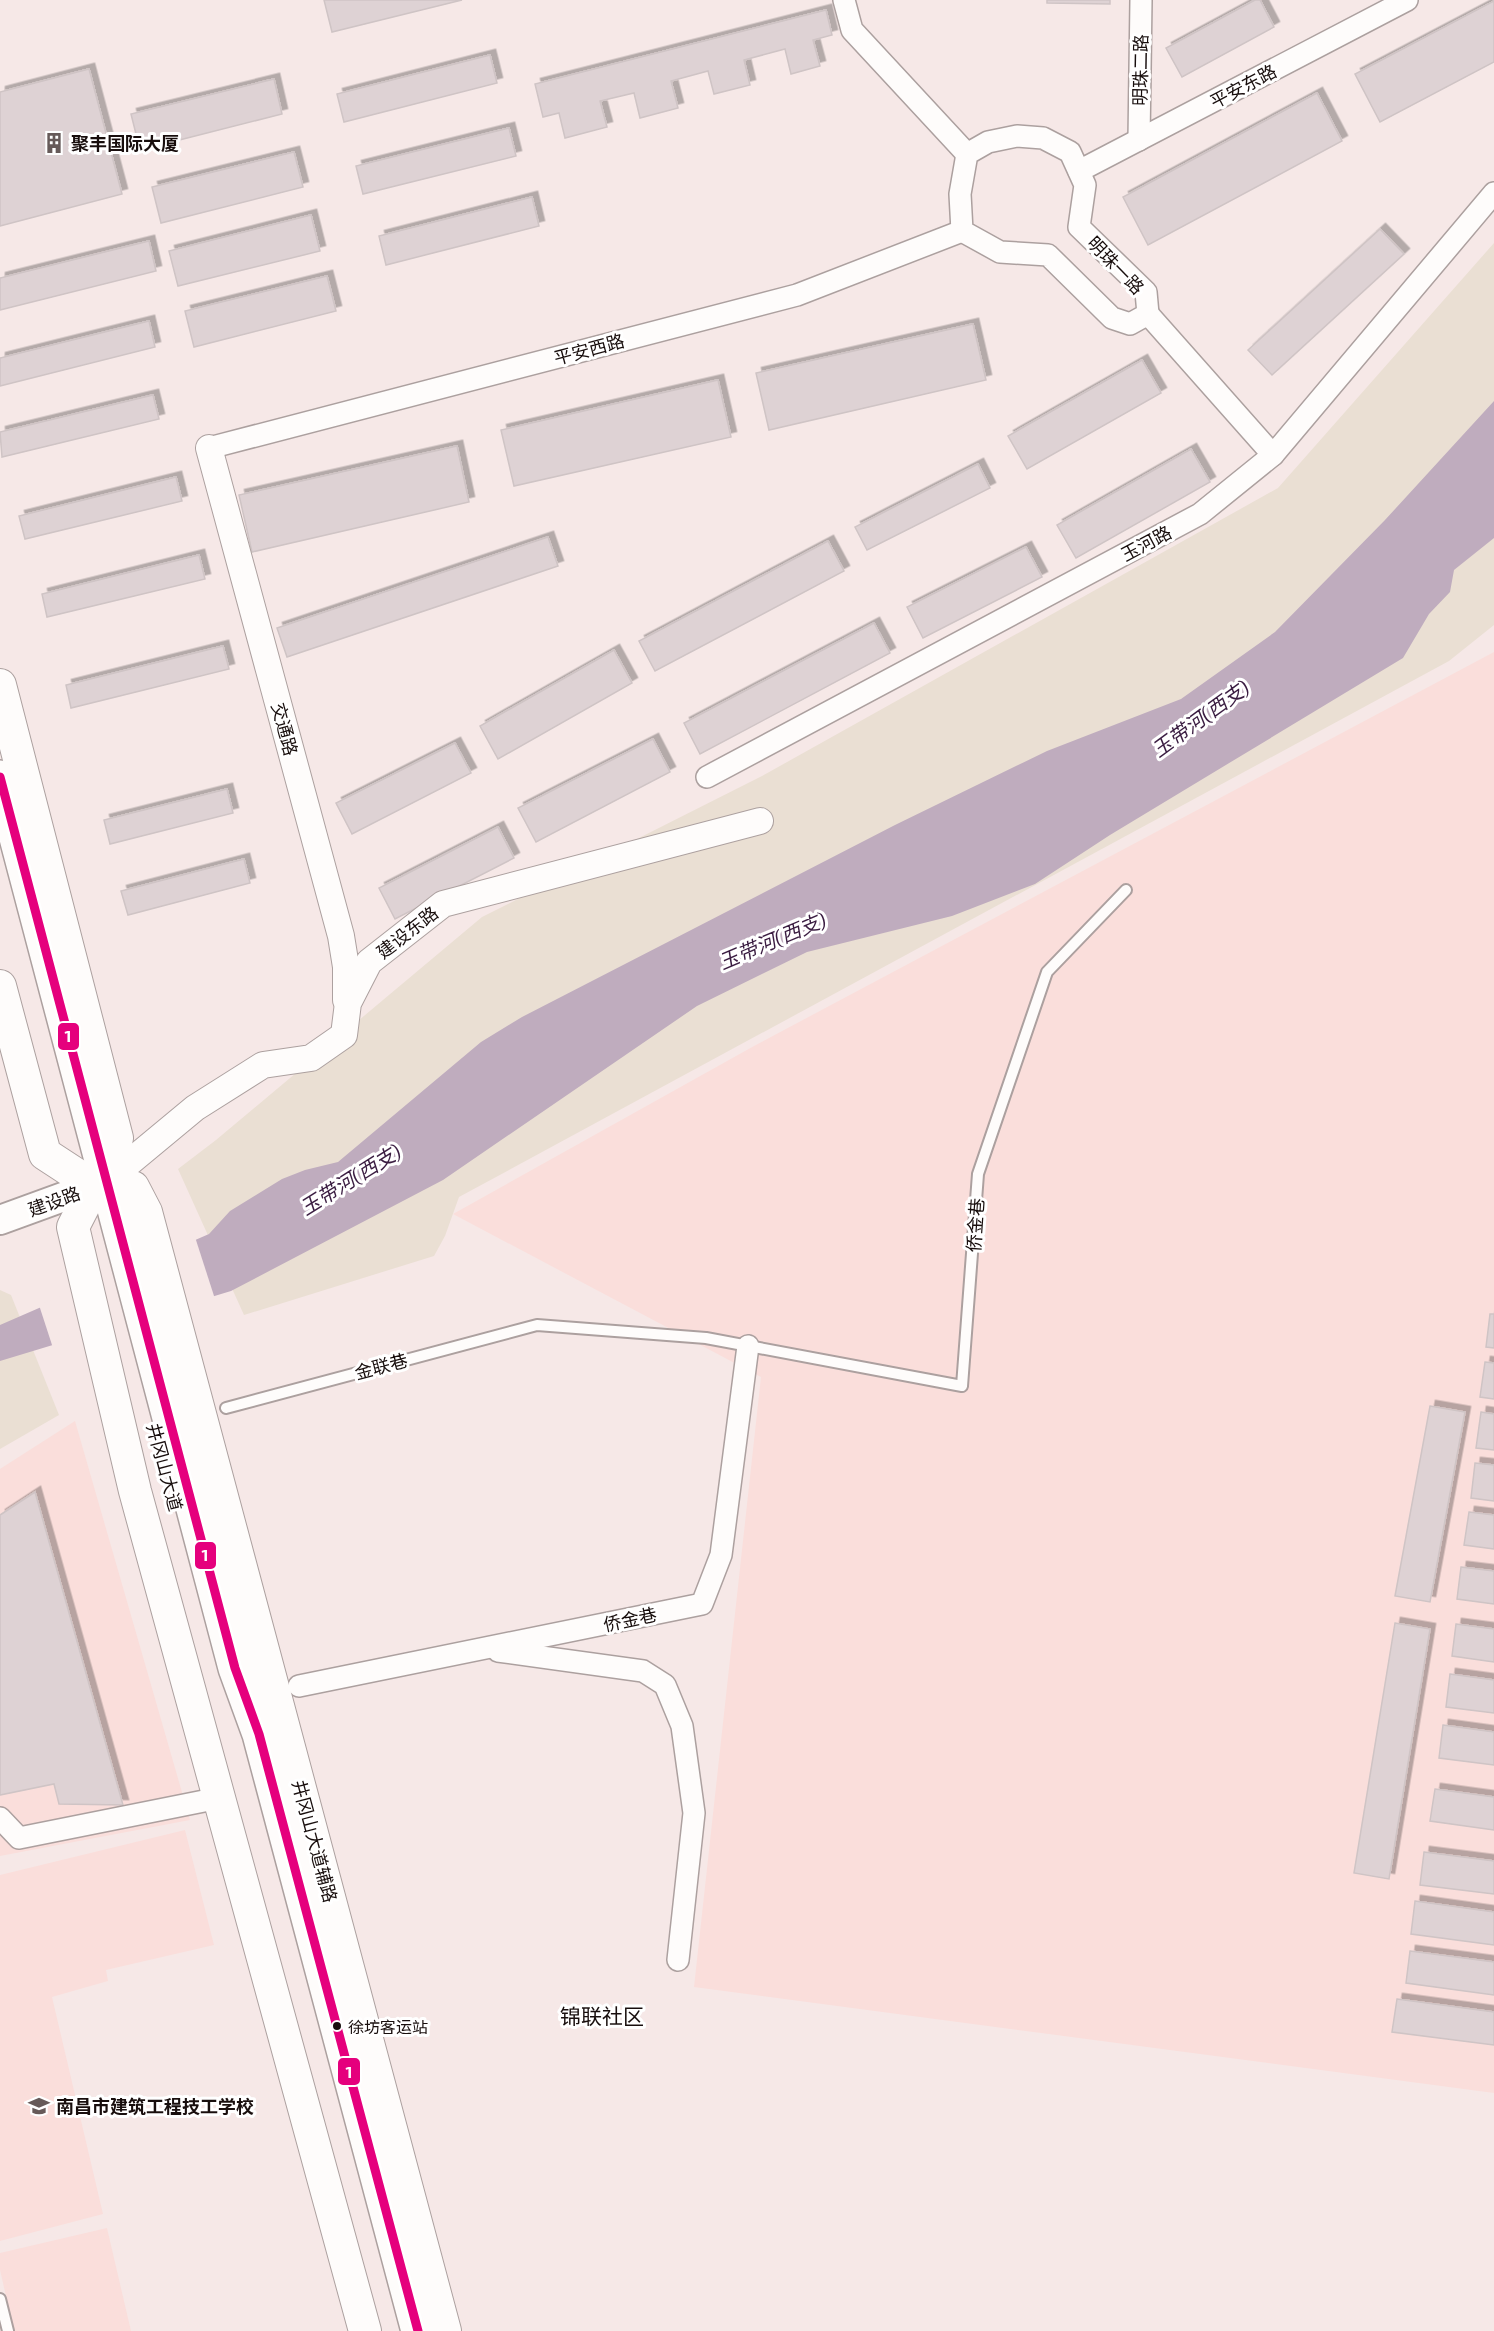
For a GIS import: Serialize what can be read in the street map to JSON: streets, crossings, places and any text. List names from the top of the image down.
{
  "streets": {
    "highway": ["井冈山大道"],
    "main road": ["建设路", "井冈山大道辅路"],
    "street": [
      "明珠二路",
      "平安东路",
      "明珠一路",
      "平安西路",
      "玉河路",
      "交通路",
      "建设东路",
      "侨金巷"
    ],
    "lane": ["金联巷"]
  },
  "crossings": [
    ["明珠二路", "平安东路"],
    ["平安东路", "明珠一路"],
    ["明珠一路", "平安西路"],
    ["明珠一路", "玉河路"],
    ["平安西路", "交通路"],
    ["交通路", "建设东路"],
    ["建设东路", "建设路"],
    ["建设东路", "井冈山大道"],
    ["建设东路", "井冈山大道辅路"],
    ["建设路", "井冈山大道"],
    ["建设路", "井冈山大道辅路"],
    ["侨金巷", "金联巷"],
    ["井冈山大道", "井冈山大道辅路"]
  ],
  "districts": ["锦联社区"],
  "water": ["玉带河(西支)"],
  "places": {
    "building": ["聚丰国际大厦"],
    "other": ["徐坊客运站"],
    "school or university": ["南昌市建筑工程技工学校"]
  },
  "lines": ["transit line 1"]
}
